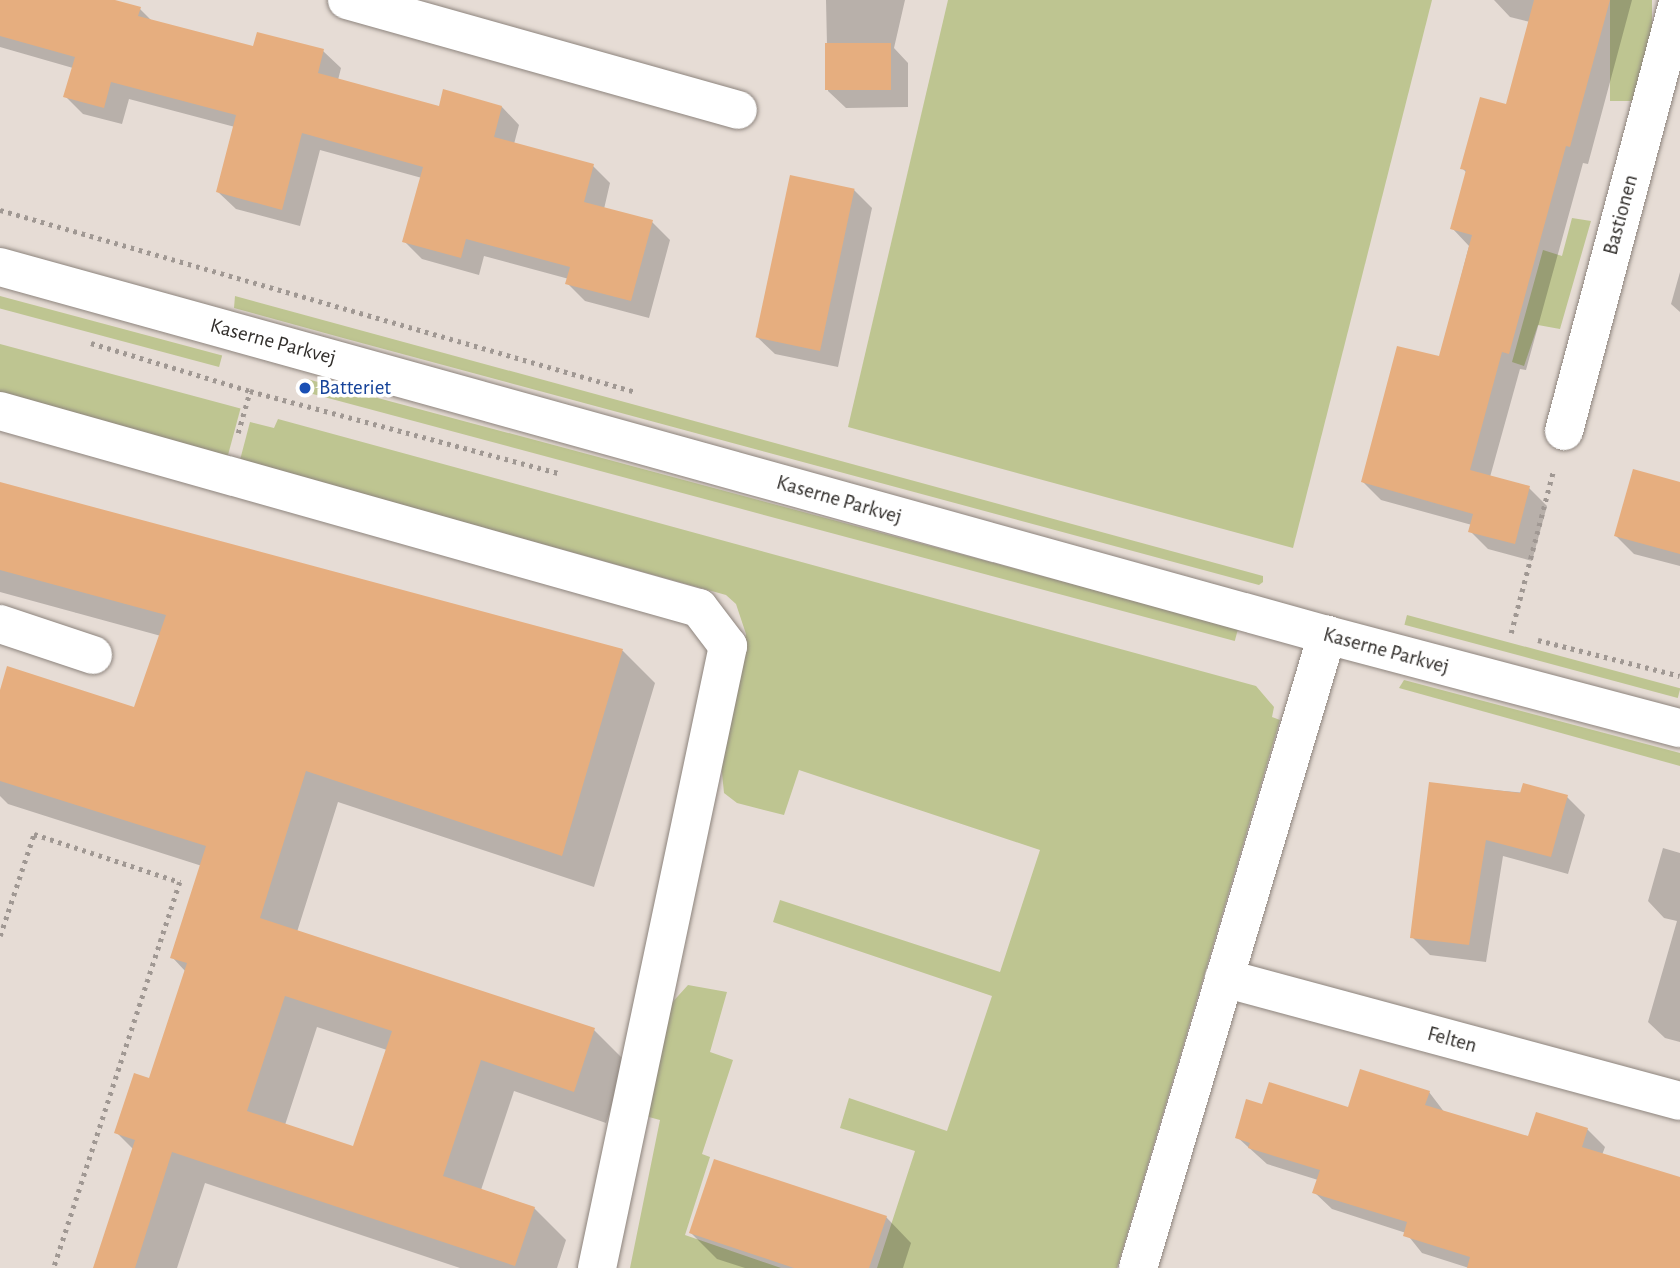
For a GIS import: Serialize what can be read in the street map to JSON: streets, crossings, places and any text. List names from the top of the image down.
{
  "streets": {
    "street": ["Bastionen", "Kaserne Parkvej", "Felten"]
  },
  "places": ["Batteriet"]
}
